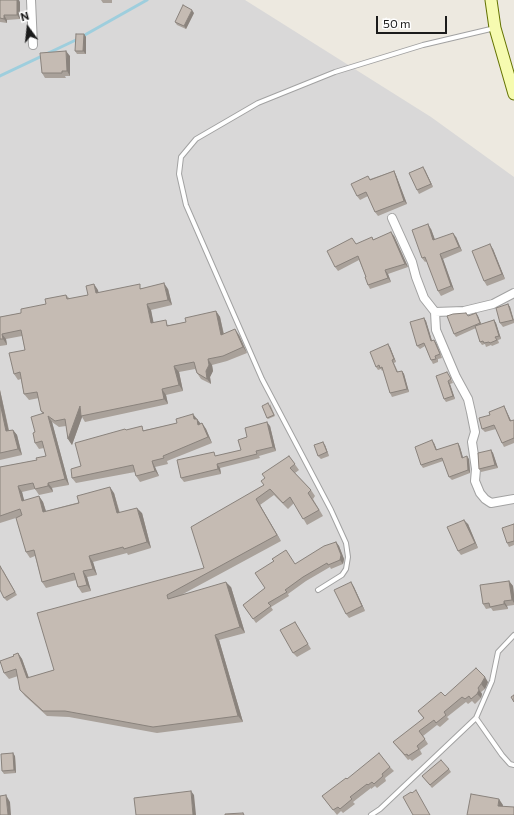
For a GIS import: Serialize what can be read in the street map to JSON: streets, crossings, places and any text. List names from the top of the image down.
{
  "scale_bar": "50 m",
  "north": "top"
}
